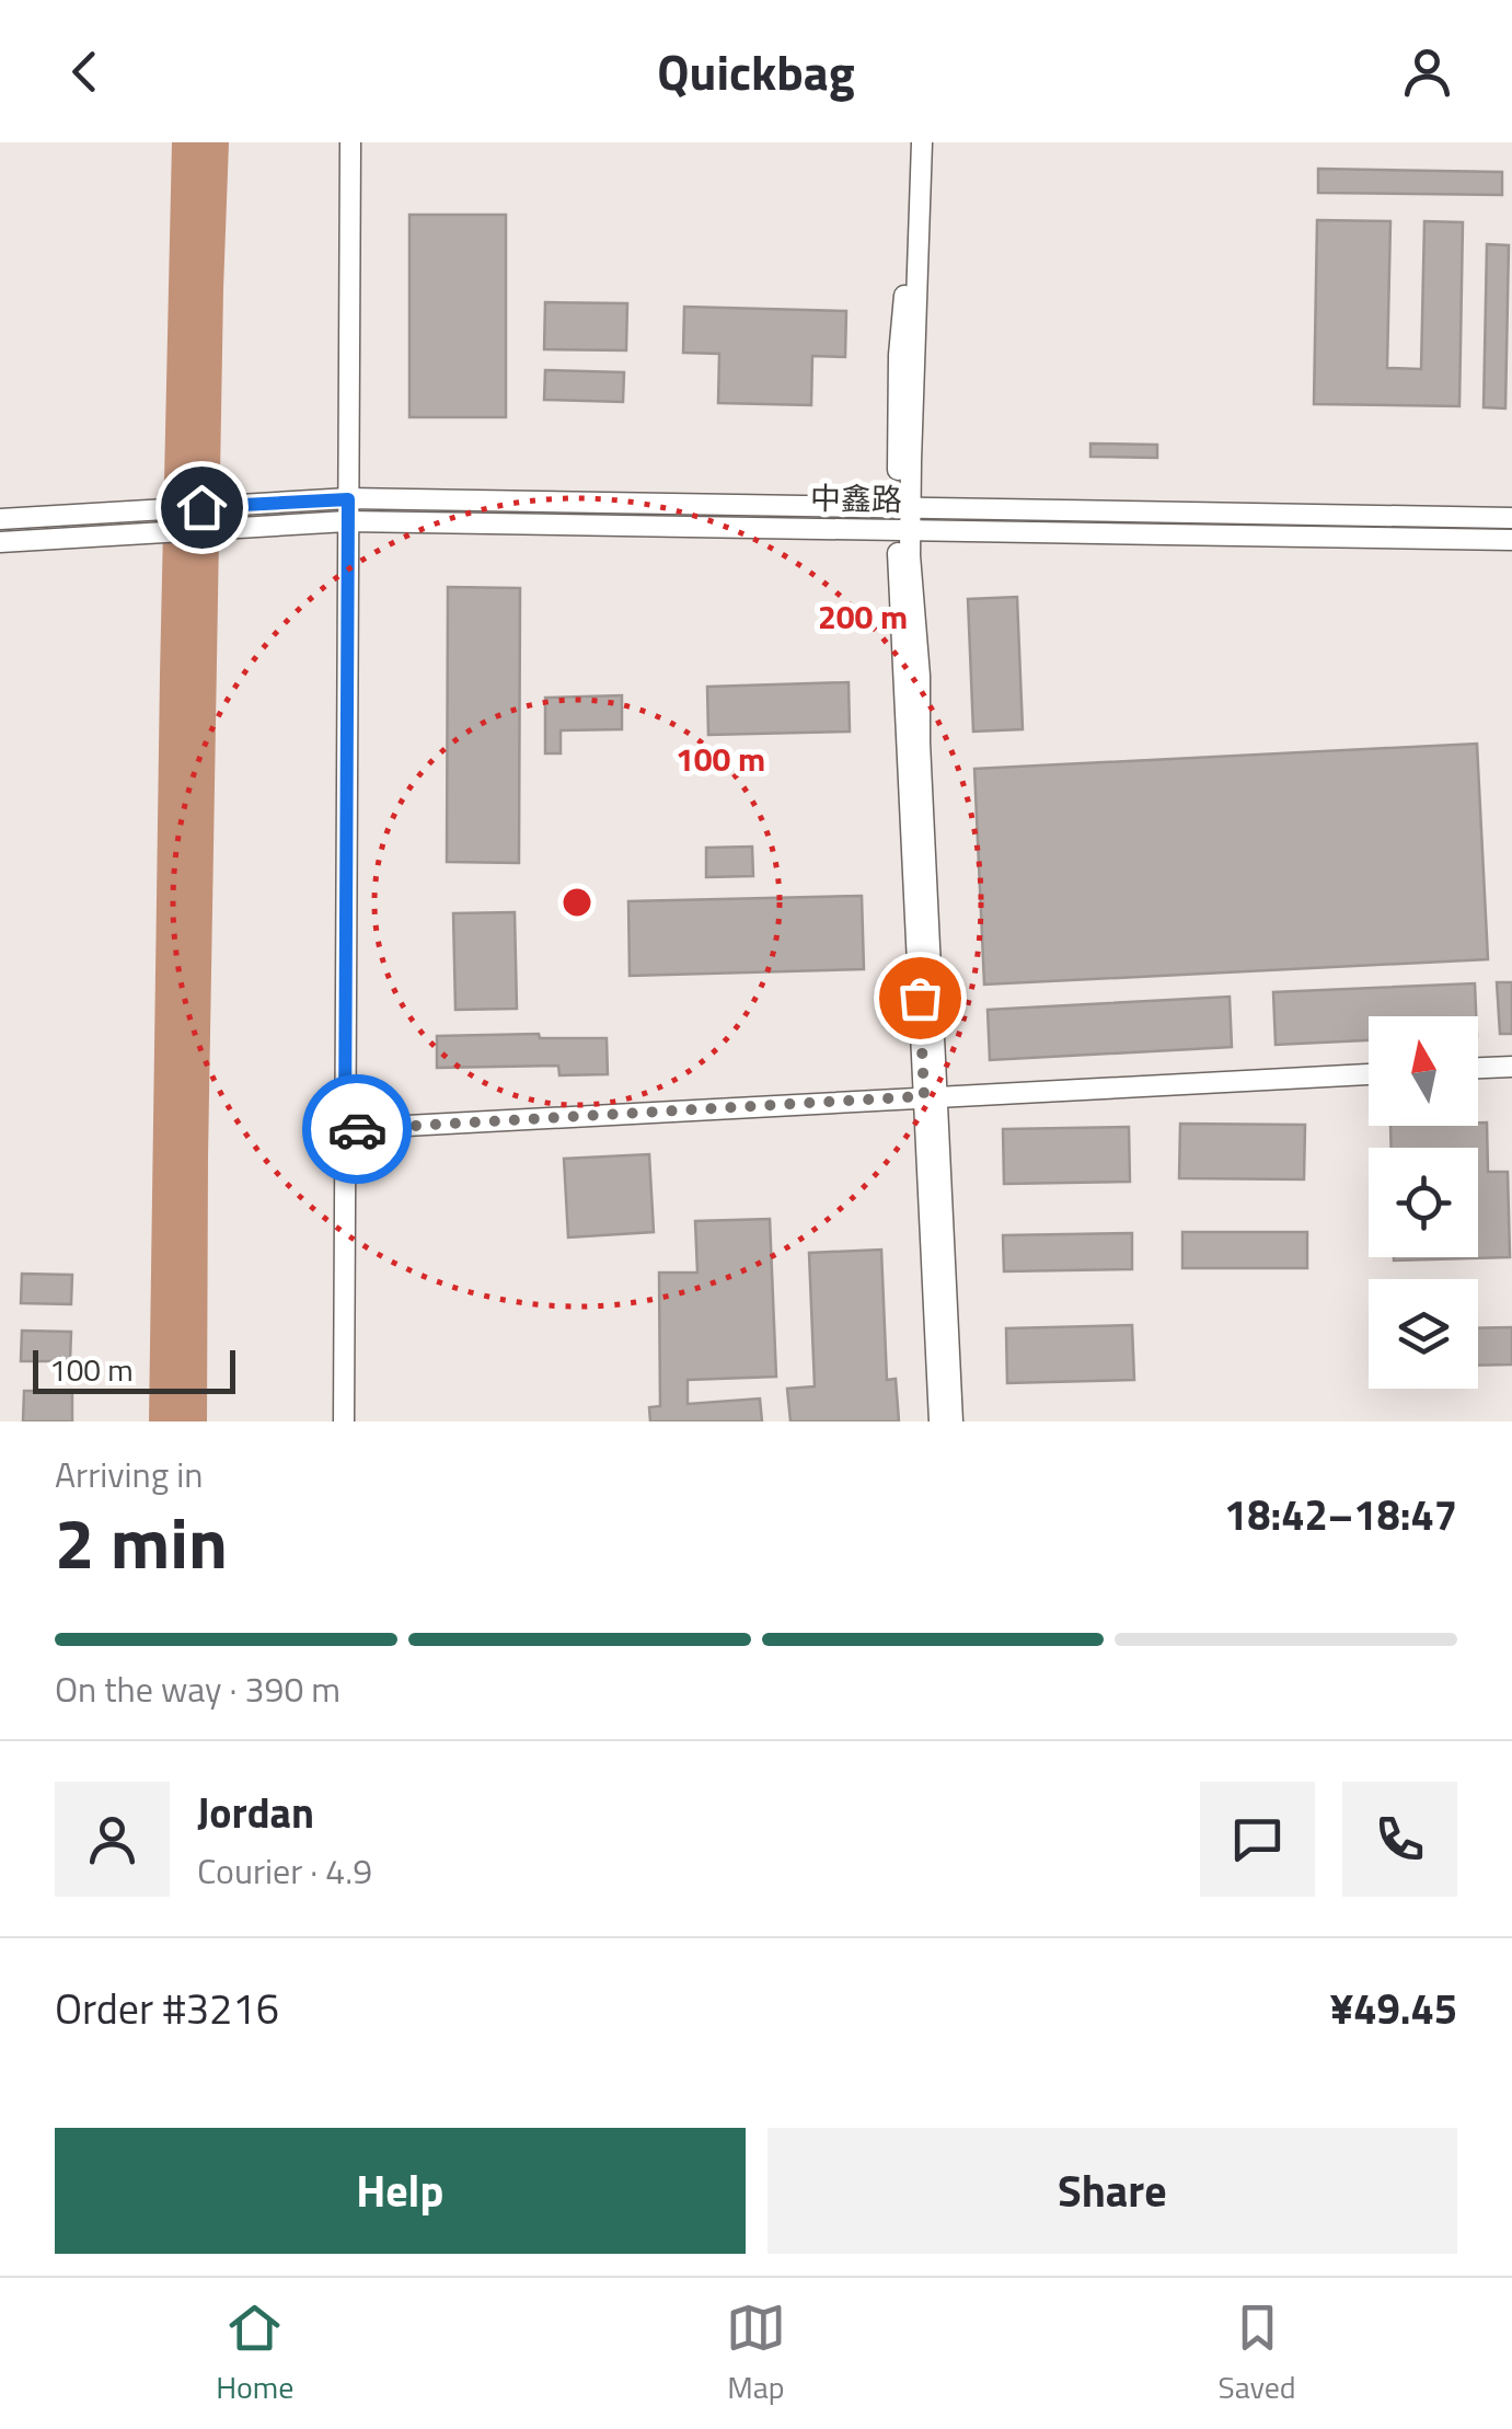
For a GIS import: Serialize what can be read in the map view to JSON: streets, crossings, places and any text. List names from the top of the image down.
{
  "streets": {
    "street": ["中鑫路"]
  },
  "scale_bar": "100 m",
  "north": "top",
  "page": {
    "header": "Quickbag",
    "scale": "100 m",
    "heading": ["2 min", "Arriving in", "18:42–18:47"],
    "panel": [
      "Jordan",
      "Courier · 4.9",
      "Order #3216",
      "¥49.45"
    ],
    "bar": "On the way · 390 m",
    "buttons": ["Help", "Share"],
    "tabs": ["Home", "Map", "Saved"]
  },
  "rings": ["200 m", "100 m"]
}
